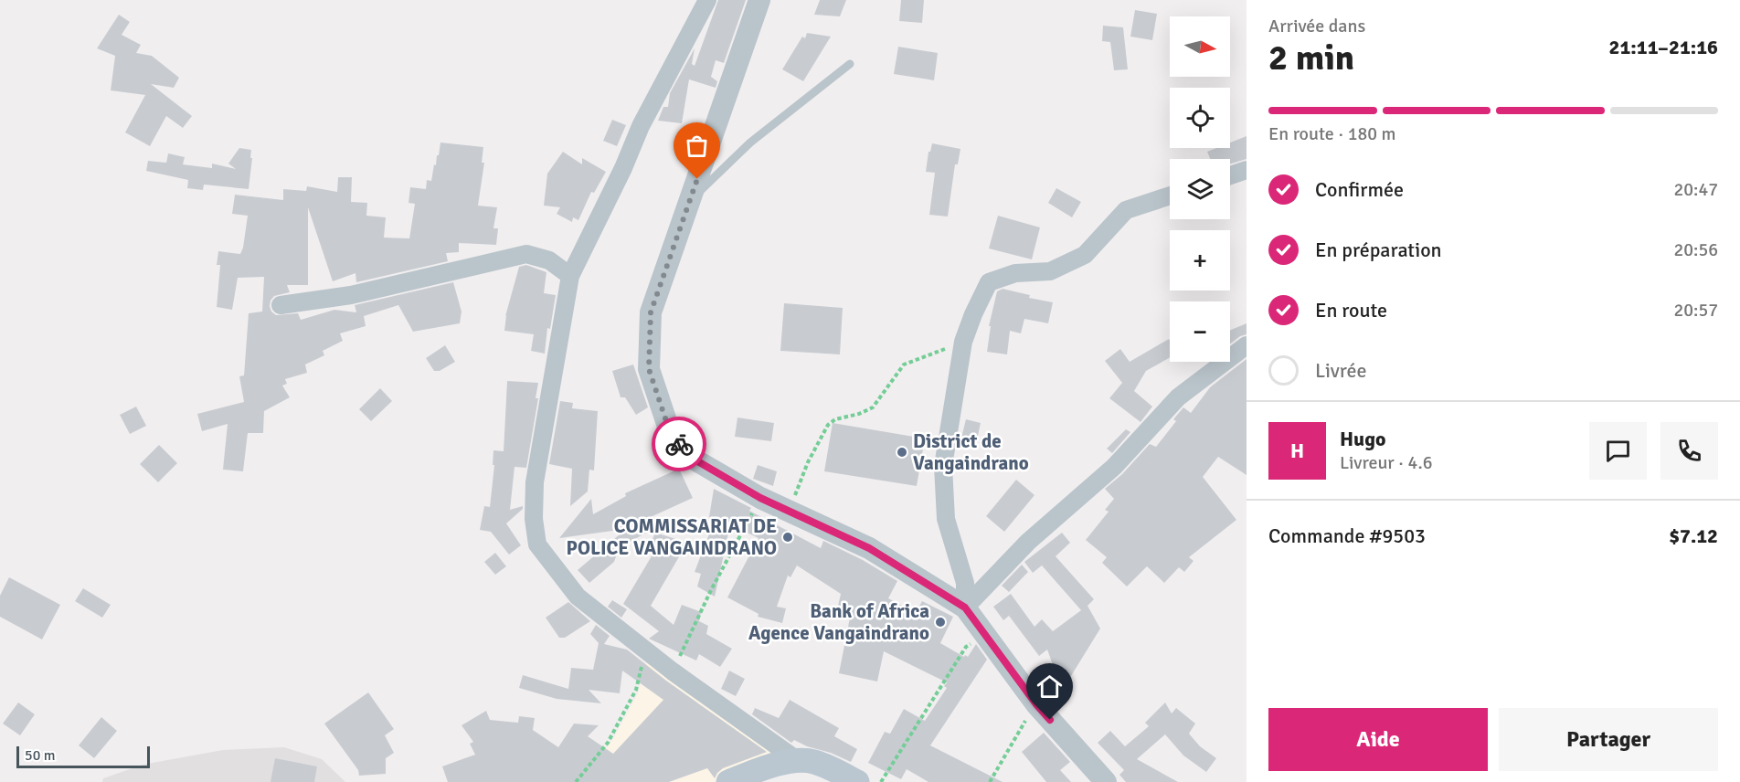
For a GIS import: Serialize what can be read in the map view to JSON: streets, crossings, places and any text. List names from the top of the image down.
{
  "places": ["District de Vangaindrano", "COMMISSARIAT DE POLICE VANGAINDRANO", "Bank of Africa Agence Vangaindrano"],
  "scale_bar": "50 m",
  "north": "right",
  "page": {
    "heading": ["2 min", "Arrivée dans", "21:11–21:16"],
    "panel": [
      "Hugo",
      "Livreur · 4.6",
      "Commande #9503",
      "$7.12"
    ],
    "map_buttons": ["+", "−"],
    "bar": "En route · 180 m",
    "list": [
      ["Confirmée", "20:47"],
      ["En préparation", "20:56"],
      ["En route", "20:57"],
      "Livrée"
    ],
    "round": "H",
    "buttons": ["Aide", "Partager"],
    "scale": "50 m"
  }
}
